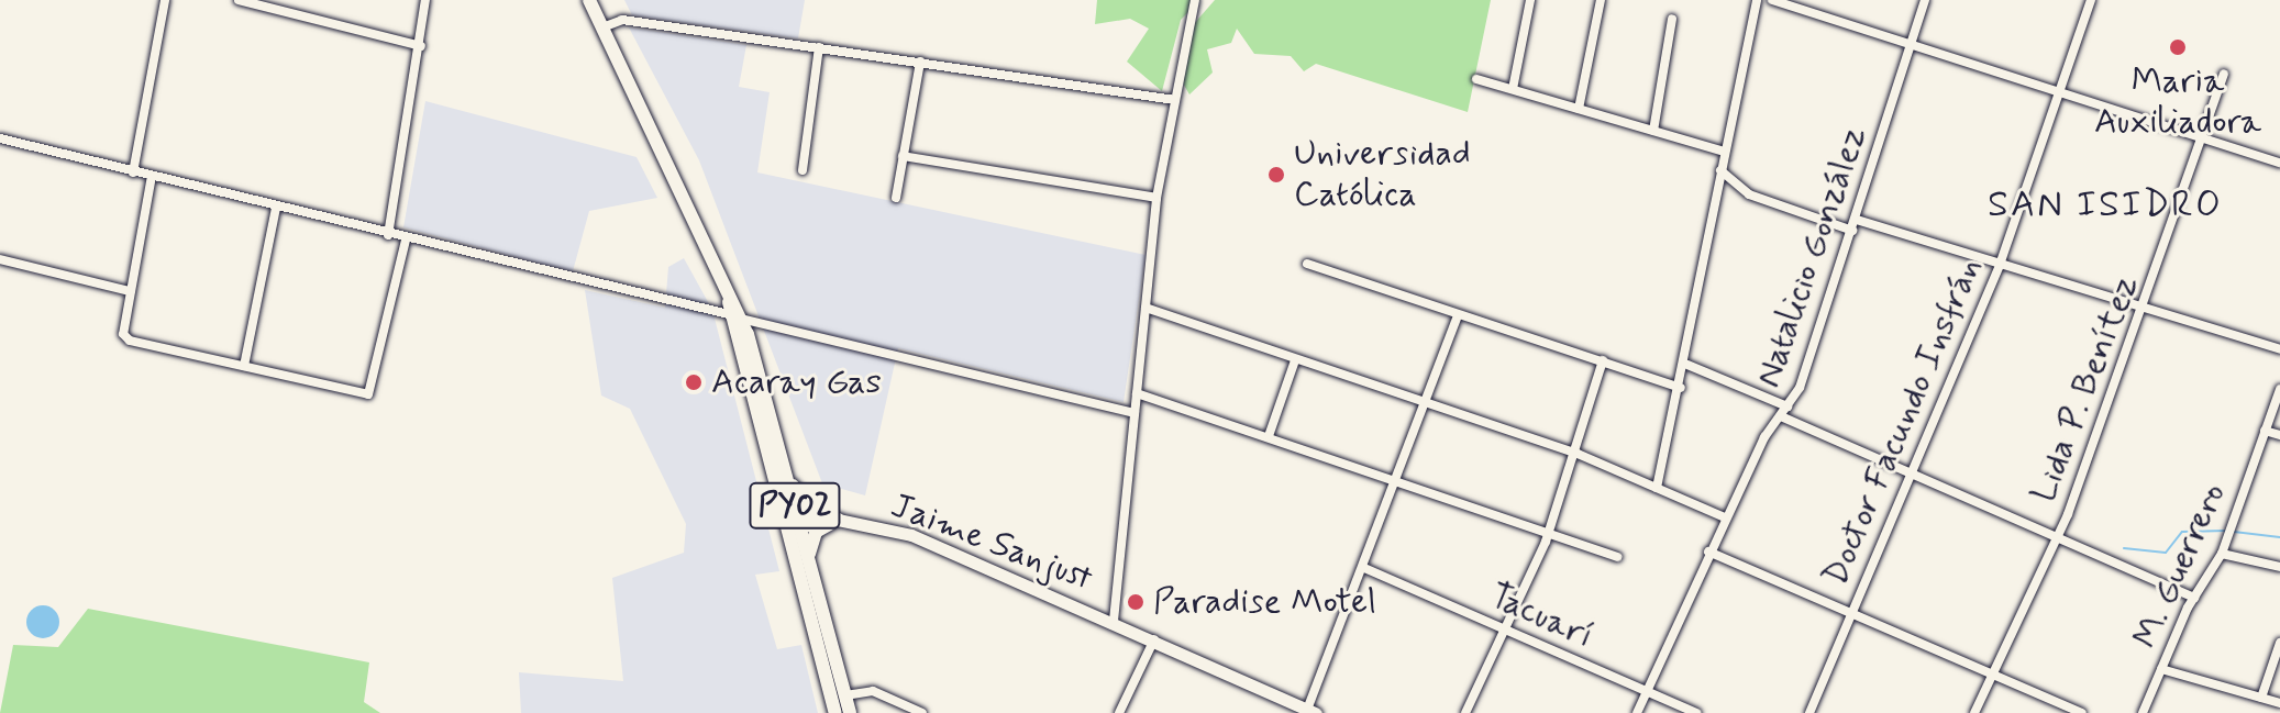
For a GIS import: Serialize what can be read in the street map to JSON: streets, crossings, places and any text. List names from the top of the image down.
{
  "streets": {
    "main road": ["PY02", "Jaime Sanjust"],
    "street": [
      "Natalicio González",
      "Lida P. Benítez",
      "Doctor Facundo Insfrán",
      "M. Guerrero",
      "Tacuarí"
    ]
  },
  "crossings": [
    ["Natalicio González", "Tacuarí"],
    ["PY02", "Jaime Sanjust"]
  ],
  "districts": ["SAN ISIDRO"],
  "places": [
    "Maria Auxiliadora",
    "Universidad Católica",
    "Acaray Gas",
    "Paradise Motel"
  ]
}
